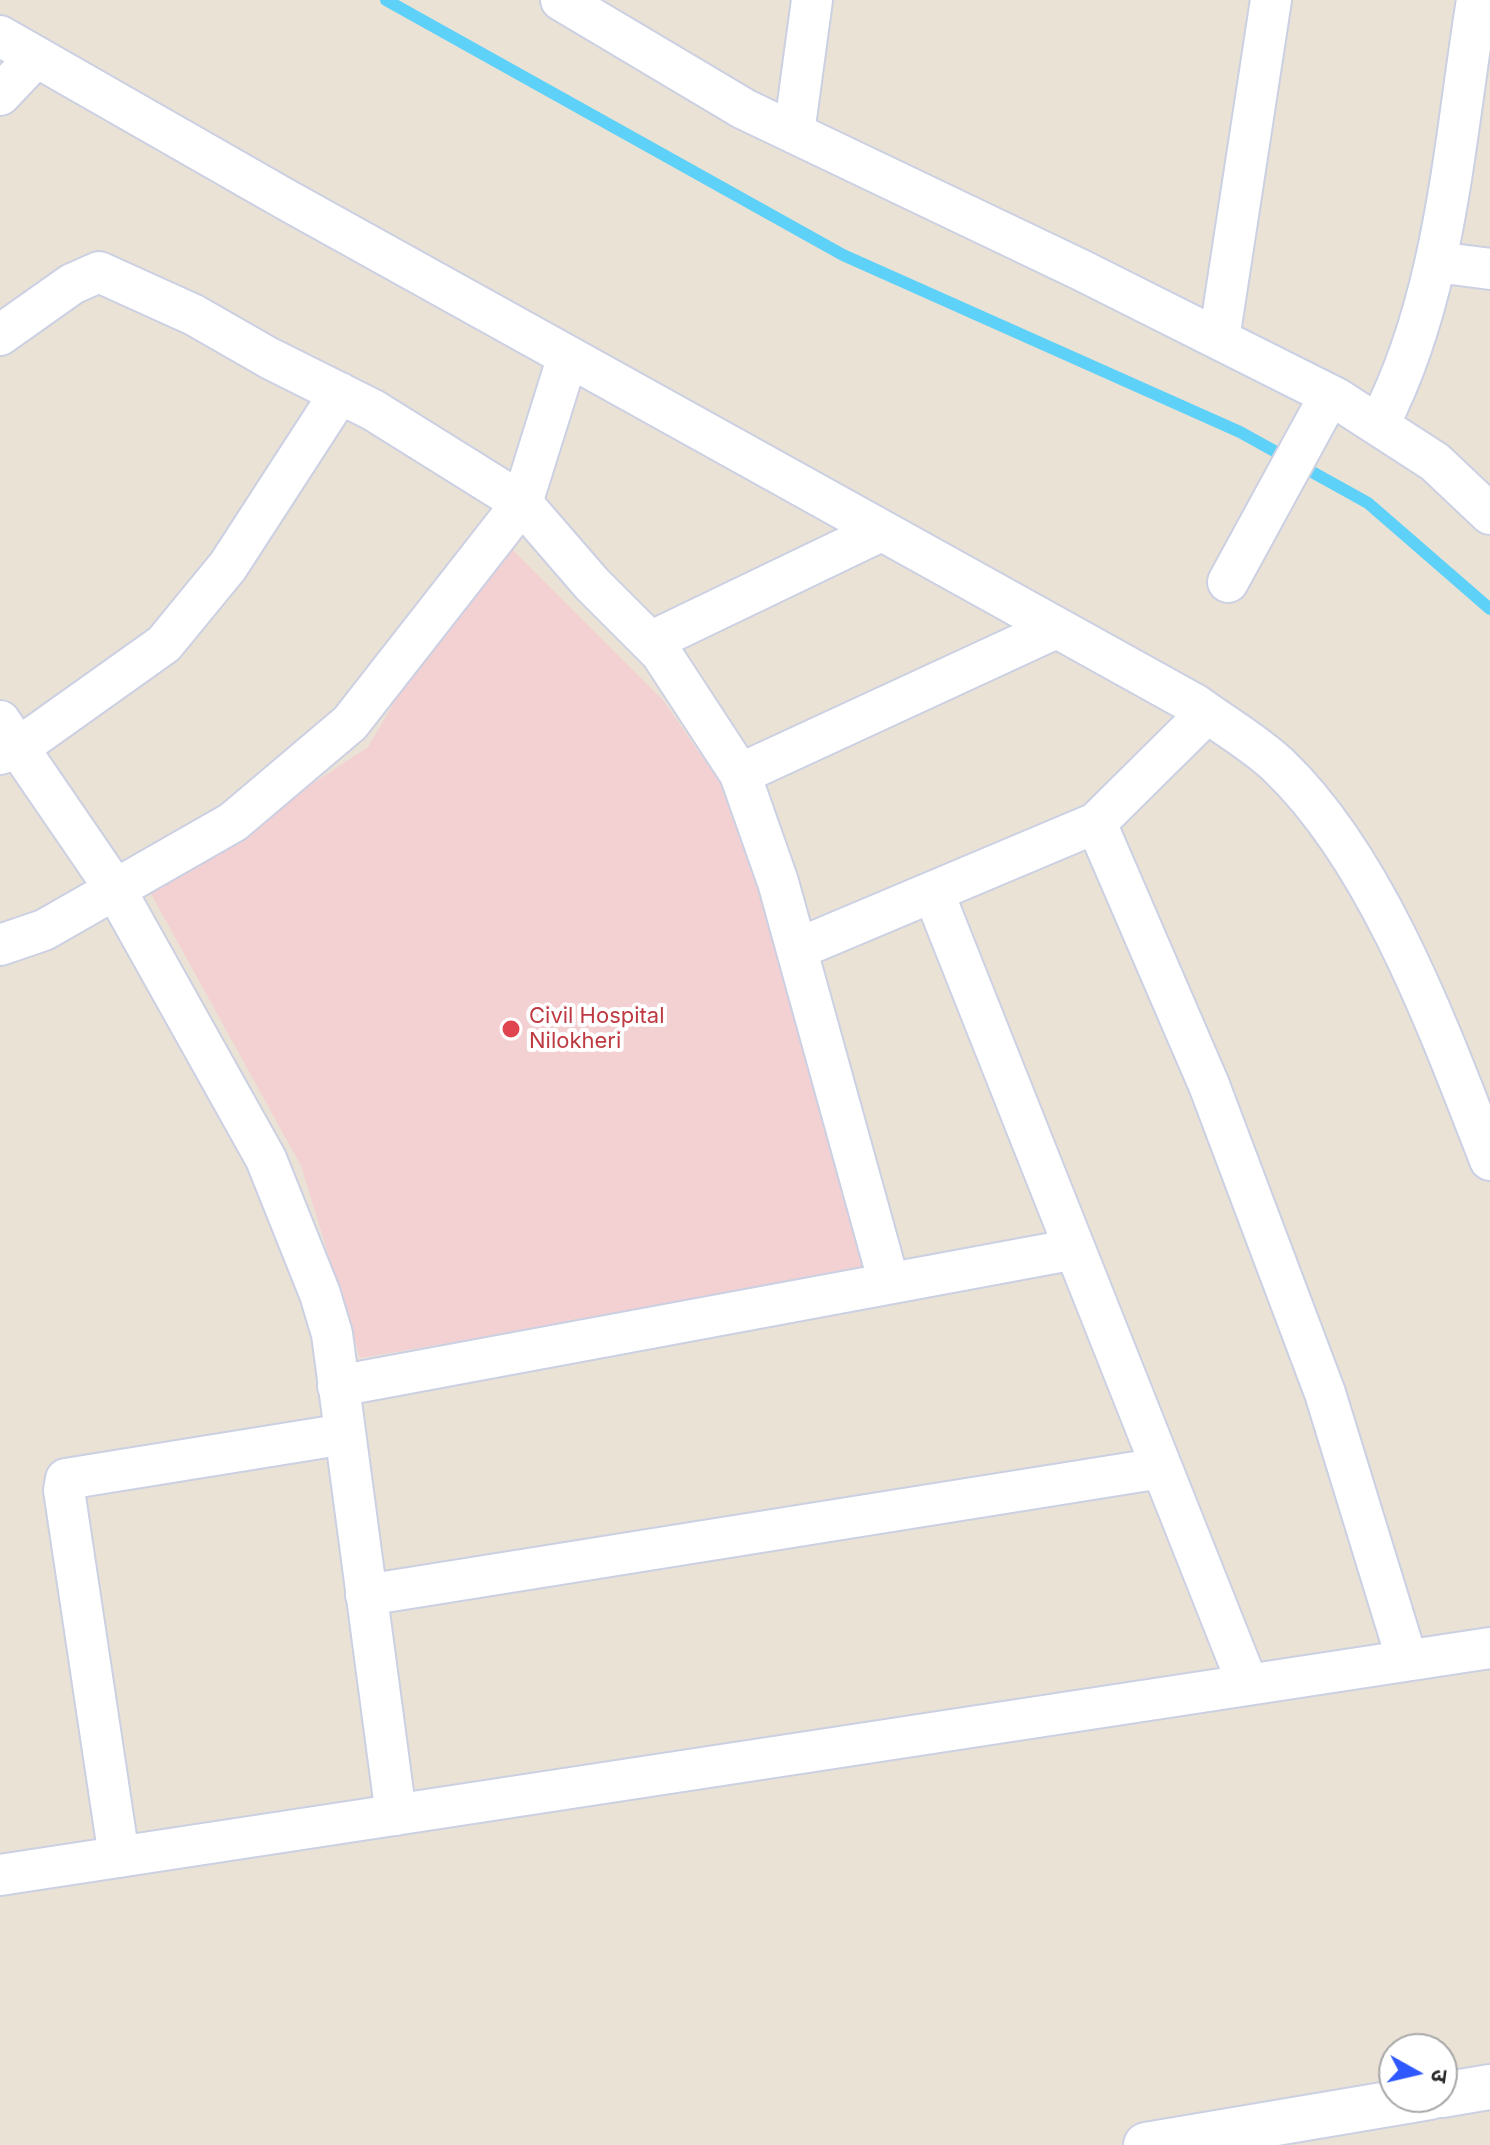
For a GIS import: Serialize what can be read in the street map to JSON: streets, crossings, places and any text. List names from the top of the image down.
{
  "places": ["Civil Hospital Nilokheri"],
  "north": "right"
}
